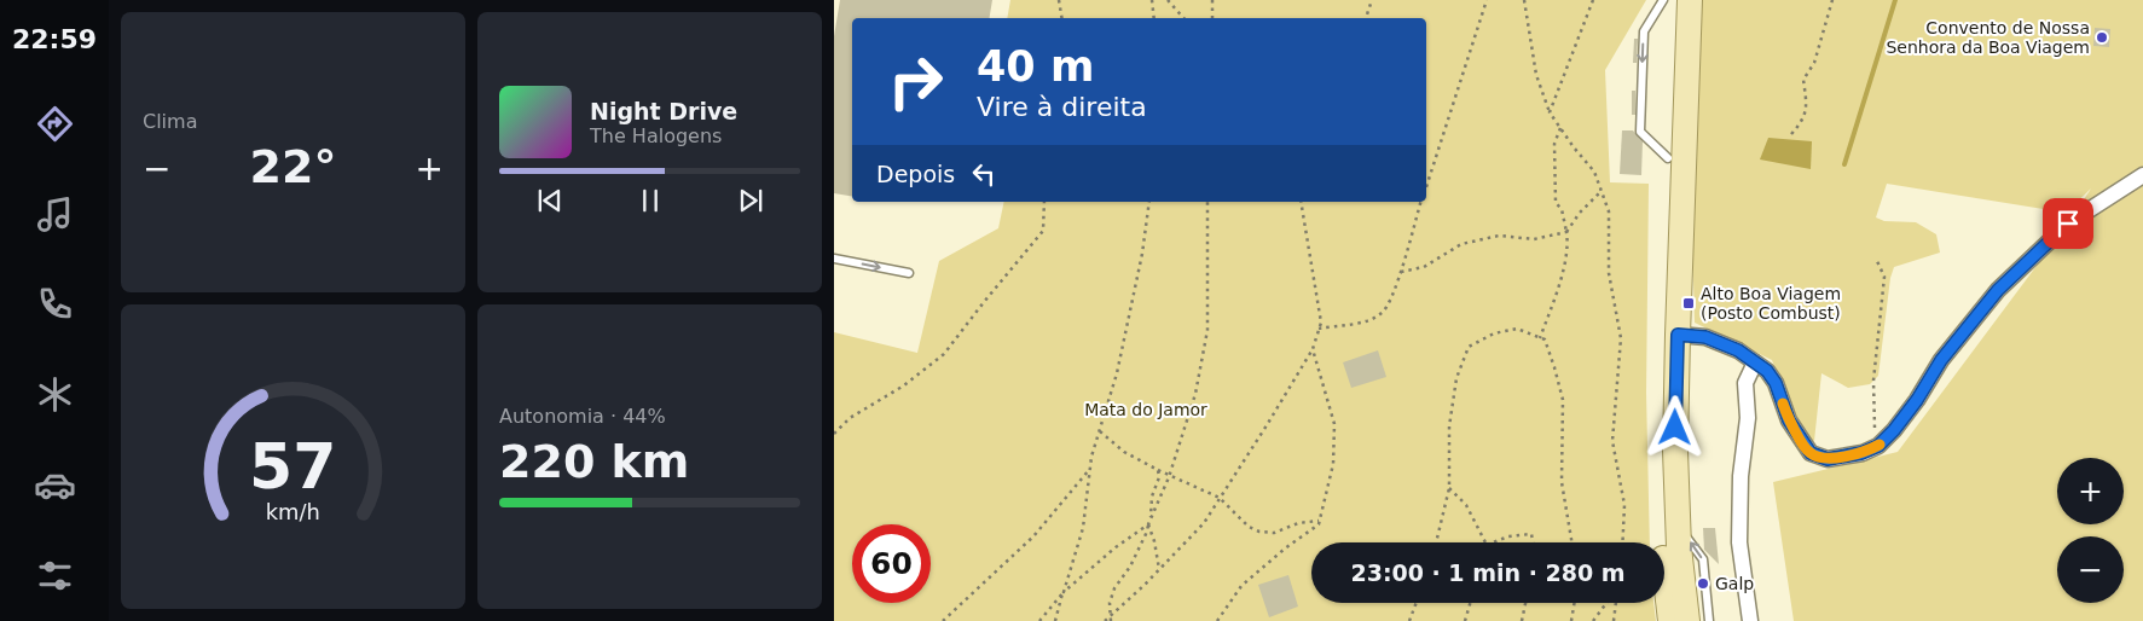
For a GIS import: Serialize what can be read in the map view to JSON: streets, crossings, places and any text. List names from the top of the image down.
{
  "parks": ["Mata do Jamor"],
  "places": {
    "other": ["Convento de Nossa Senhora da Boa Viagem", "Galp"],
    "transit": ["Alto Boa Viagem (Posto Combust)"]
  },
  "page": {
    "tabs": "22:59",
    "tile": [
      "Clima",
      ["Autonomia · 44%", "220 km"]
    ],
    "turn": ["40 m", "Vire à direita"],
    "song": ["Night Drive", "The Halogens"],
    "heat": ["−", "22°", "+"],
    "then": "Depois",
    "map_buttons": ["+", "−"],
    "limit": "60",
    "trip": "23:00 · 1 min · 280 m",
    "gauge": ["57", "km/h"]
  }
}
